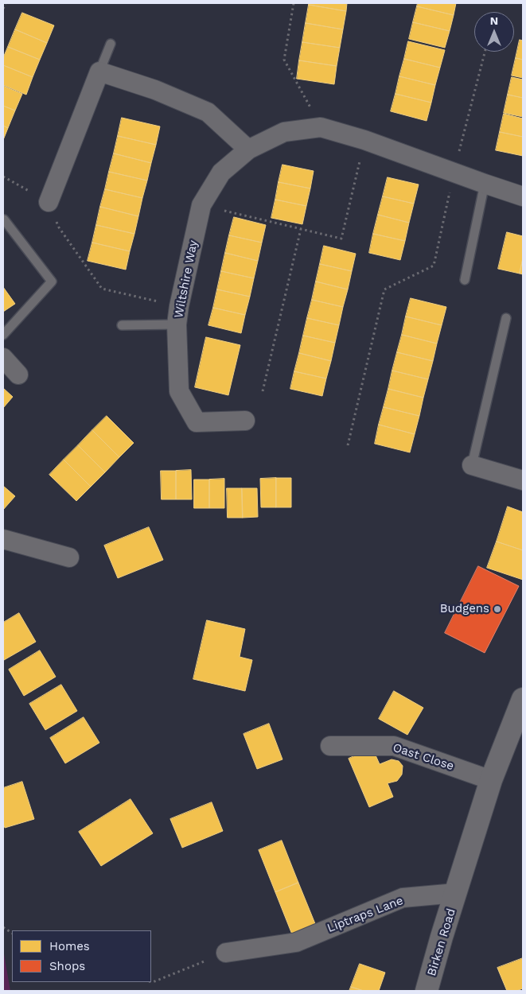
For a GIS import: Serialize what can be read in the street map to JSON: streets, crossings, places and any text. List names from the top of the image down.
{
  "streets": {
    "street": [
      "Wiltshire Way",
      "Oast Close",
      "Liptraps Lane",
      "Birken Road"
    ]
  },
  "crossings": [
    ["Liptraps Lane", "Birken Road"]
  ],
  "places": ["Budgens"],
  "legend": ["Homes", "Shops"],
  "north": "top"
}
